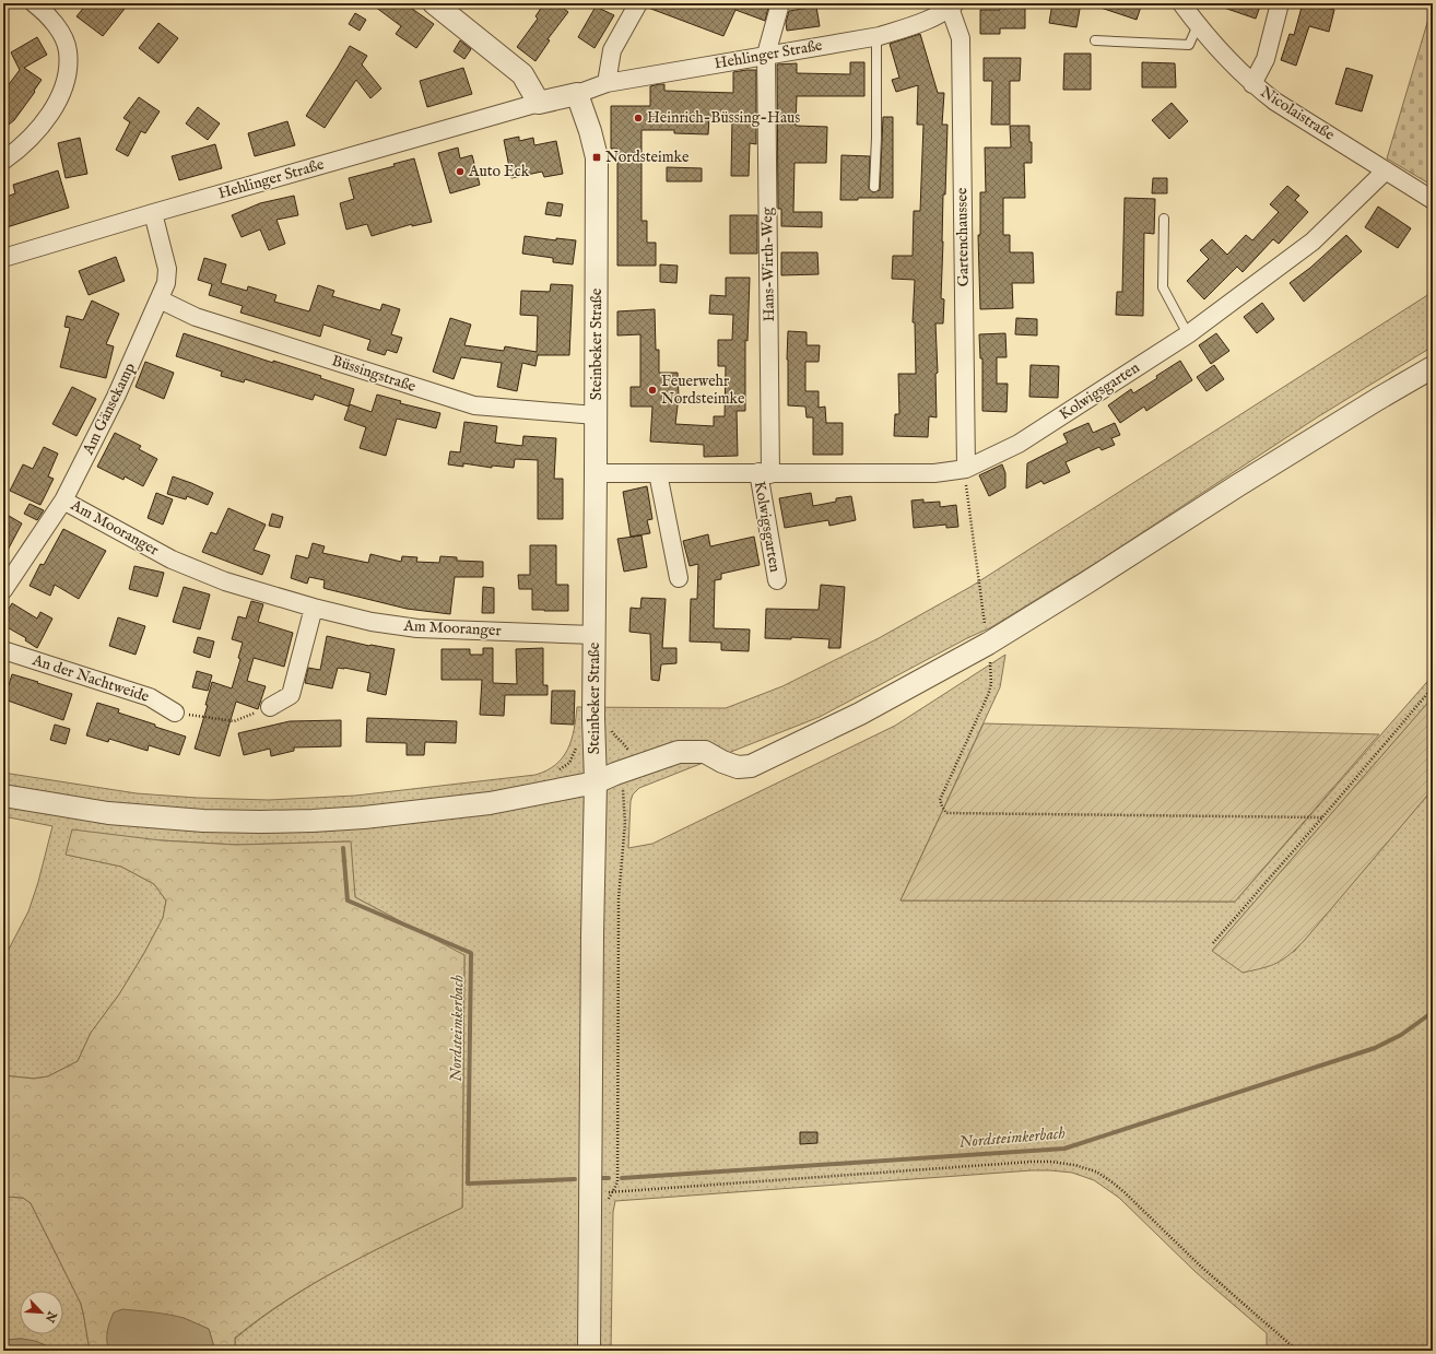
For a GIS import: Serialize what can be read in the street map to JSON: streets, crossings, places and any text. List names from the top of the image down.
{
  "streets": {
    "street": [
      "Hehlinger Straße",
      "Nicolaistraße",
      "Gartenchaussee",
      "Hans-Wirth-Weg",
      "Steinbeker Straße",
      "Büssingstraße",
      "Kolwigsgarten",
      "Am Gänsekamp",
      "Am Mooranger",
      "An der Nachtweide"
    ]
  },
  "crossings": [
    ["Hehlinger Straße", "Gartenchaussee"],
    ["Hehlinger Straße", "Hans-Wirth-Weg"],
    ["Hehlinger Straße", "Steinbeker Straße"],
    ["Hehlinger Straße", "Am Gänsekamp"],
    ["Nicolaistraße", "Kolwigsgarten"],
    ["Gartenchaussee", "Kolwigsgarten"],
    ["Hans-Wirth-Weg", "Kolwigsgarten"],
    ["Steinbeker Straße", "Büssingstraße"],
    ["Steinbeker Straße", "Kolwigsgarten"],
    ["Steinbeker Straße", "Am Mooranger"],
    ["Büssingstraße", "Am Gänsekamp"],
    ["Am Gänsekamp", "Am Mooranger"]
  ],
  "water": ["Nordsteimkerbach"],
  "places": {
    "other": ["Heinrich-Büssing-Haus", "Auto Eck", "Feuerwehr Nordsteimke"],
    "transit": ["Nordsteimke"]
  },
  "north": "bottom right"
}
